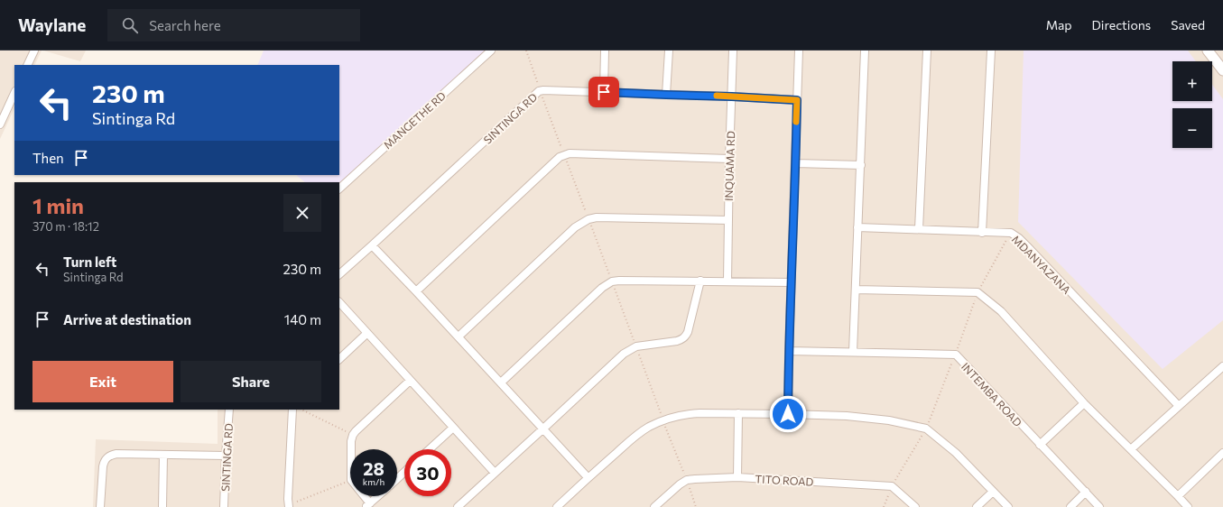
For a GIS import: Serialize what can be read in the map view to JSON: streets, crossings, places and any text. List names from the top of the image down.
{
  "streets": {
    "street": [
      "SINTINGA RD",
      "MANGETHE RD",
      "INQUAMA RD",
      "MDANYAZANA",
      "INTEMBA ROAD",
      "TITO ROAD"
    ]
  },
  "crossings": [
    ["SINTINGA RD", "INQUAMA RD"]
  ],
  "page": {
    "header": "Waylane",
    "search": "Search here",
    "nav": ["Map", "Directions", "Saved"],
    "map_buttons": ["+", "−"],
    "turn": ["230 m", "Sintinga Rd"],
    "then": "Then",
    "heading": ["1 min", "370 m · 18:12"],
    "list": [
      {
        "name": "Turn left",
        "note": "Sintinga Rd",
        "value": "230 m"
      },
      {
        "name": "Arrive at destination",
        "value": "140 m"
      }
    ],
    "buttons": ["Exit", "Share"],
    "speed": "28 km/h",
    "limit": "30"
  }
}
